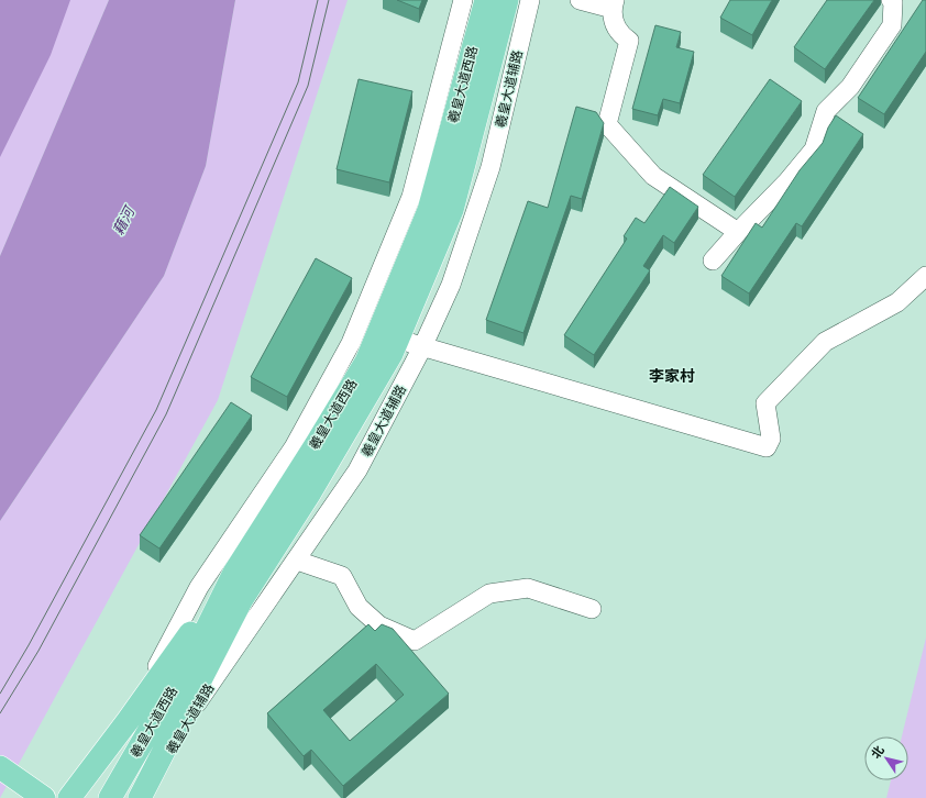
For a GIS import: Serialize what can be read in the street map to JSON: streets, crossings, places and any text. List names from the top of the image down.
{
  "streets": {
    "main road": ["羲皇大道西路"],
    "street": ["羲皇大道辅路"]
  },
  "districts": ["李家村"],
  "water": ["藉河"],
  "north": "top left"
}
